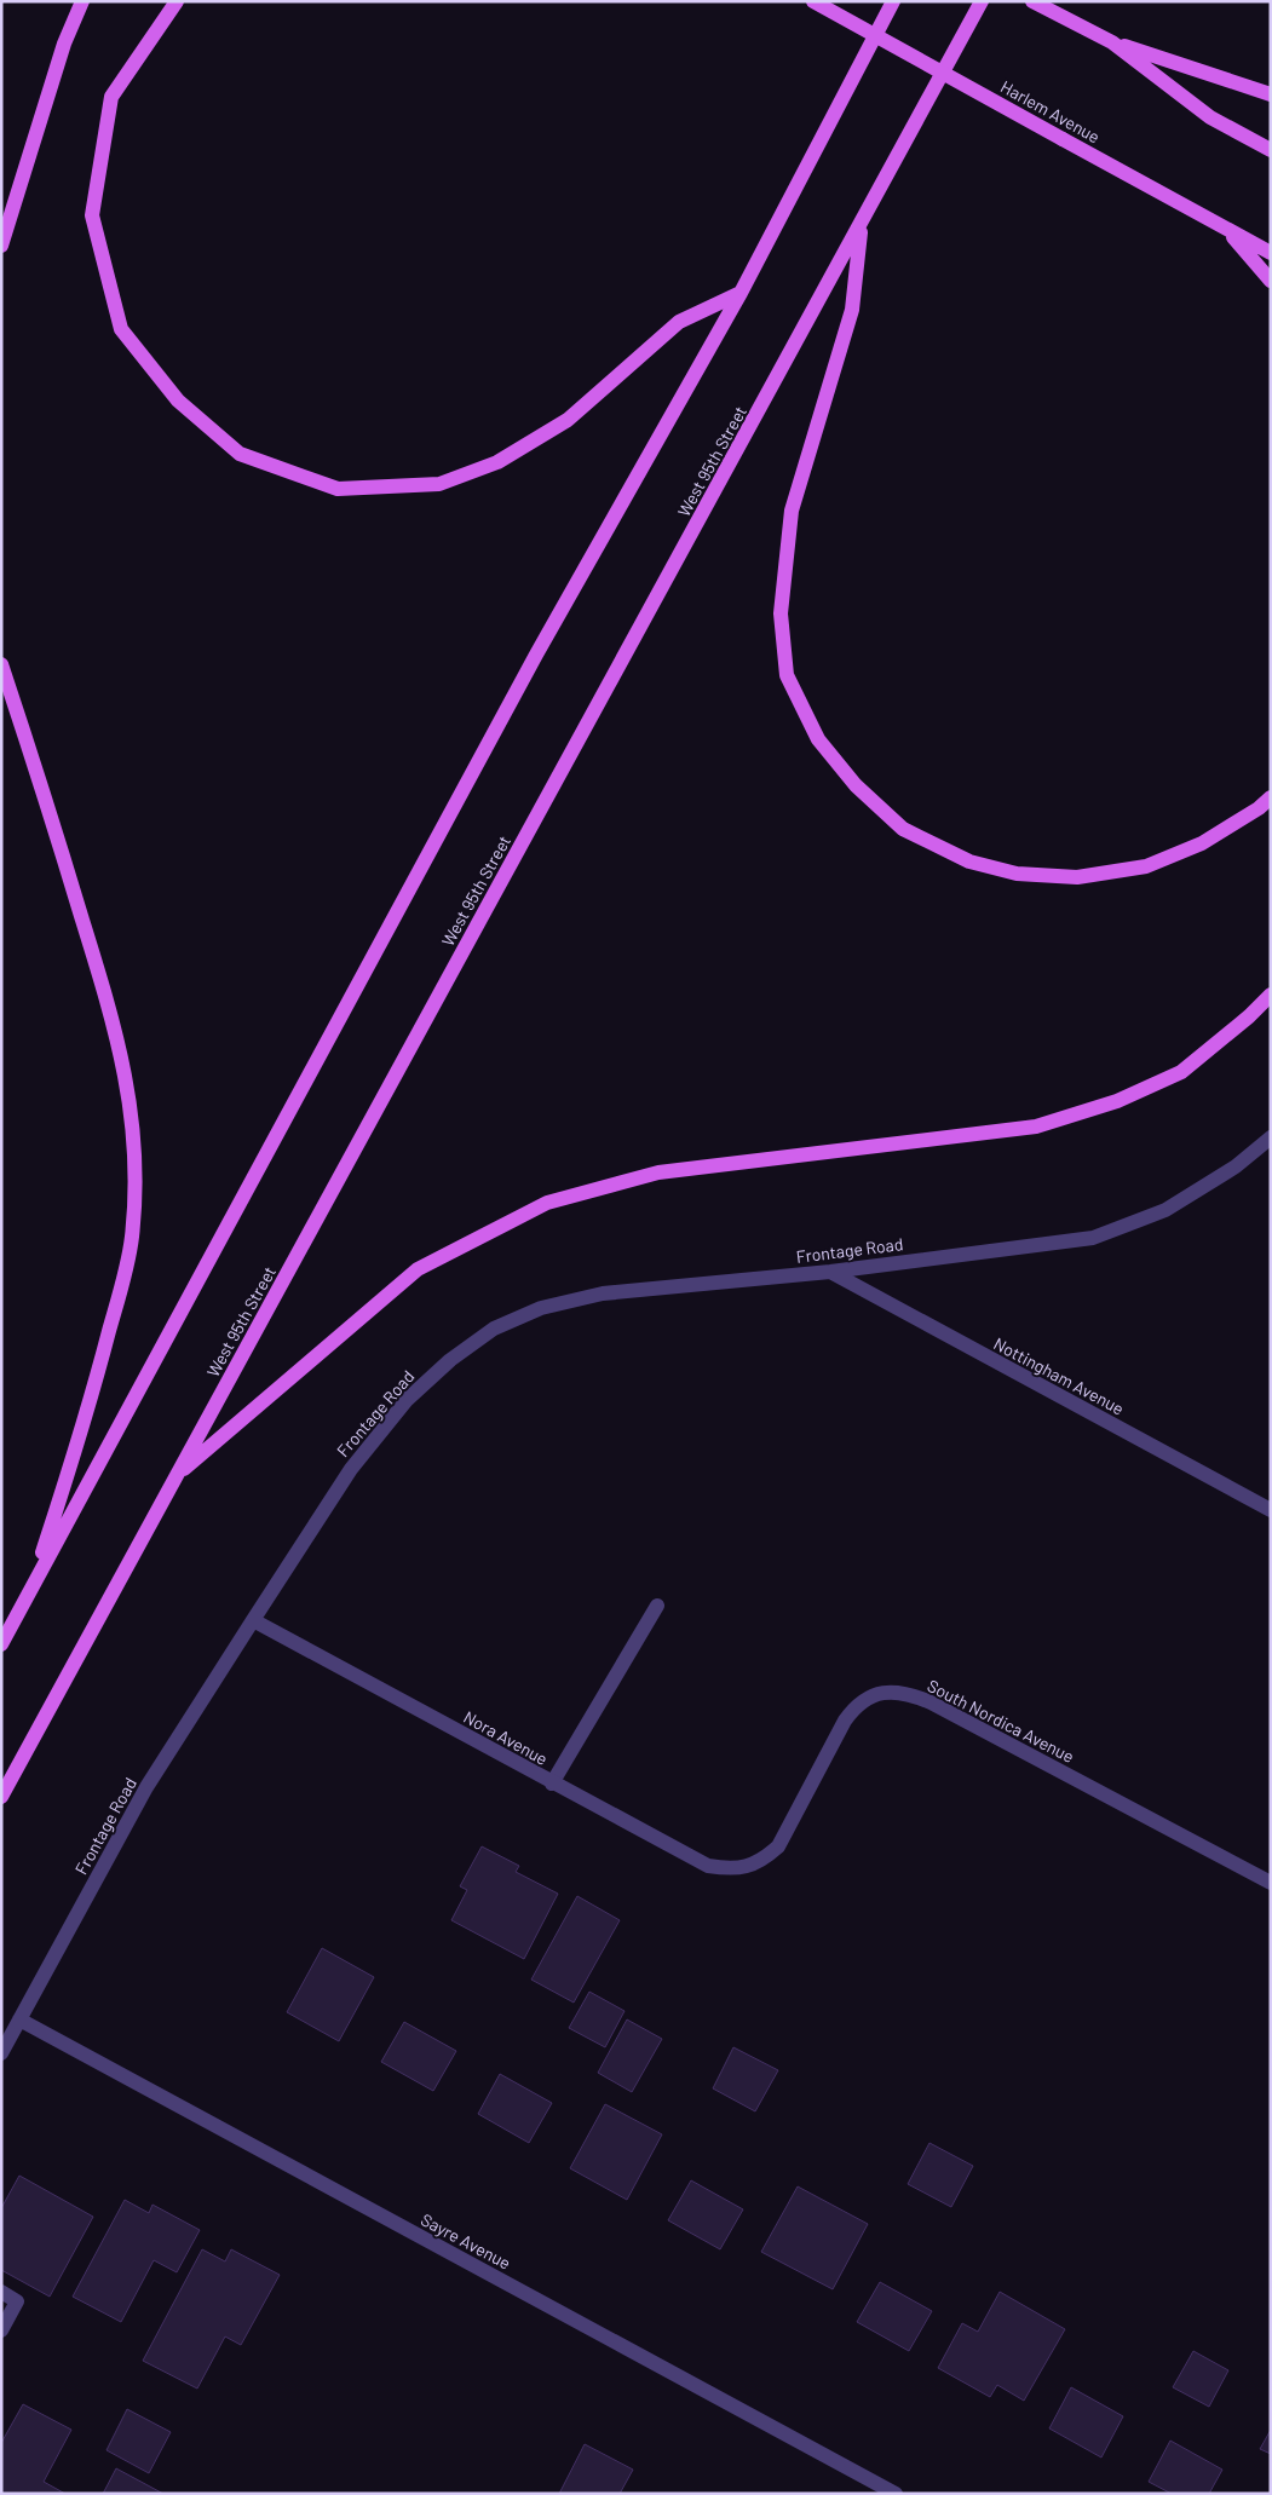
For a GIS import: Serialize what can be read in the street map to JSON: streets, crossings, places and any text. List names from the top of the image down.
{
  "streets": {
    "main road": ["Harlem Avenue", "West 95th Street"],
    "street": [
      "Frontage Road",
      "Nottingham Avenue",
      "South Nordica Avenue",
      "Nora Avenue",
      "Sayre Avenue"
    ]
  },
  "crossings": [
    ["Frontage Road", "Nottingham Avenue"],
    ["Frontage Road", "Nora Avenue"],
    ["Frontage Road", "Sayre Avenue"],
    ["South Nordica Avenue", "Nora Avenue"]
  ]
}
